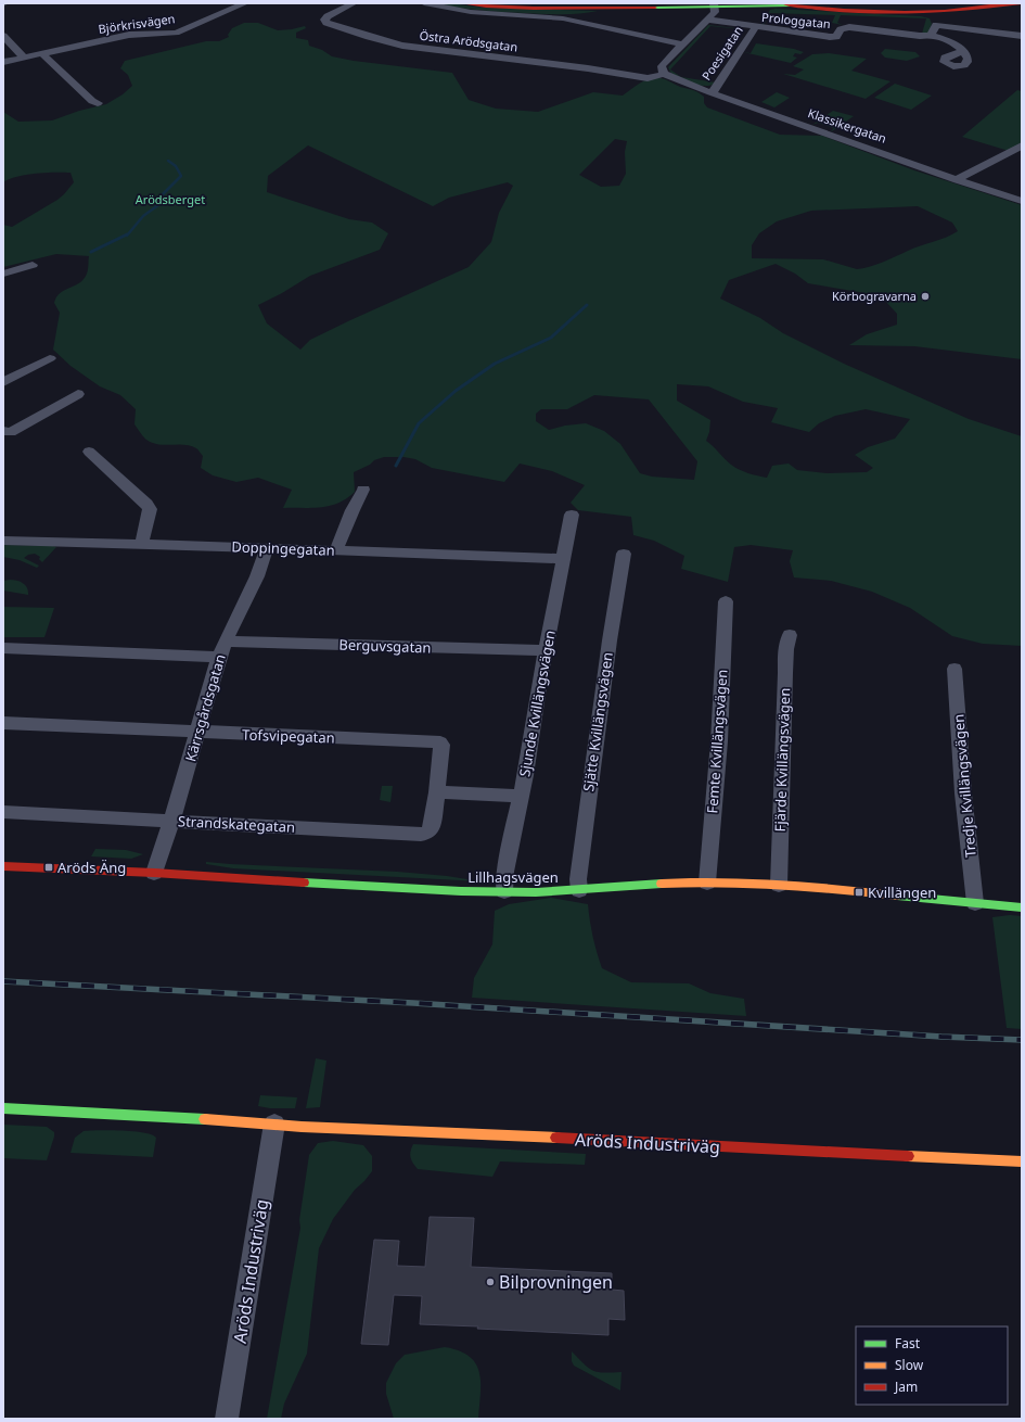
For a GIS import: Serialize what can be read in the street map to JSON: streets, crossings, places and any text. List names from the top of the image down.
{
  "streets": {
    "street": [
      "Prologgatan",
      "Björkrisvägen",
      "Östra Arödsgatan",
      "Poesigatan",
      "Klassikergatan",
      "Doppingegatan",
      "Berguvsgatan",
      "Sjunde Kvillängsvägen",
      "Kärrsgårdsgatan",
      "Sjätte Kvillängsvägen",
      "Tofsvipegatan",
      "Femte Kvillängsvägen",
      "Fjärde Kvillängsvägen",
      "Tredje Kvillängsvägen",
      "Strandskategatan",
      "Lillhagsvägen",
      "Aröds Industriväg"
    ]
  },
  "crossings": [
    ["Prologgatan", "Poesigatan"],
    ["Östra Arödsgatan", "Klassikergatan"],
    ["Poesigatan", "Klassikergatan"],
    ["Doppingegatan", "Sjunde Kvillängsvägen"],
    ["Doppingegatan", "Kärrsgårdsgatan"],
    ["Berguvsgatan", "Sjunde Kvillängsvägen"],
    ["Berguvsgatan", "Kärrsgårdsgatan"],
    ["Sjunde Kvillängsvägen", "Lillhagsvägen"],
    ["Kärrsgårdsgatan", "Tofsvipegatan"],
    ["Kärrsgårdsgatan", "Strandskategatan"],
    ["Kärrsgårdsgatan", "Lillhagsvägen"],
    ["Sjätte Kvillängsvägen", "Lillhagsvägen"],
    ["Tofsvipegatan", "Strandskategatan"],
    ["Femte Kvillängsvägen", "Lillhagsvägen"],
    ["Fjärde Kvillängsvägen", "Lillhagsvägen"],
    ["Tredje Kvillängsvägen", "Lillhagsvägen"]
  ],
  "parks": ["Arödsberget"],
  "places": {
    "other": ["Körbogravarna", "Bilprovningen"],
    "transit": ["Aröds Äng", "Kvillängen"]
  },
  "legend": ["Fast", "Slow", "Jam"]
}
